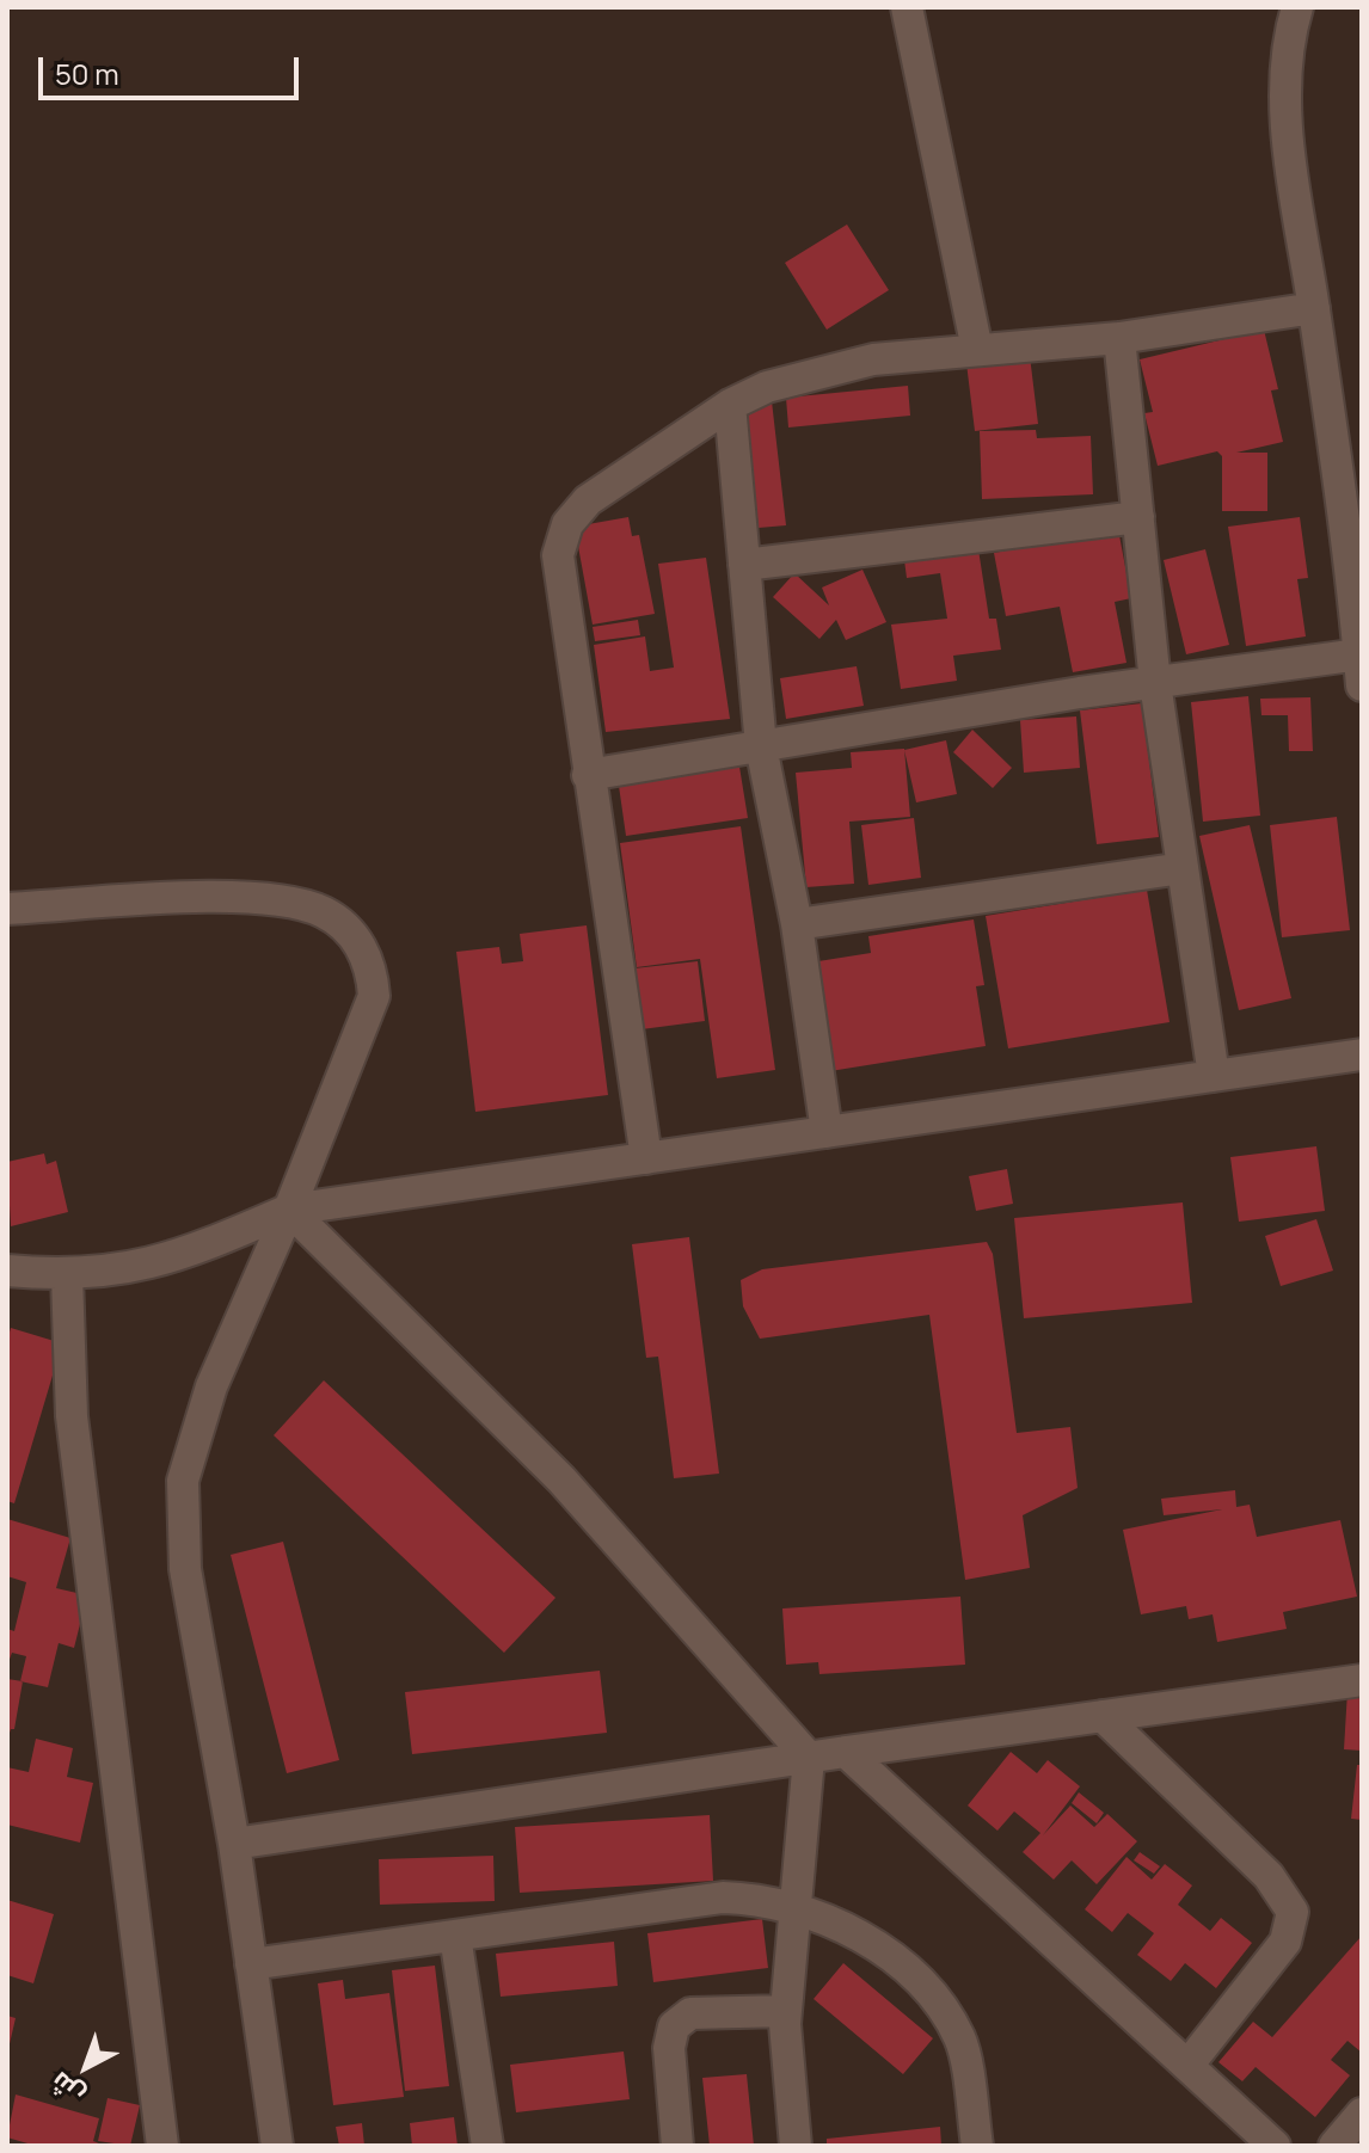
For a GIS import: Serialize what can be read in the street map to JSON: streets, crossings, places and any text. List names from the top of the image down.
{
  "scale_bar": "50 m",
  "north": "bottom left"
}
